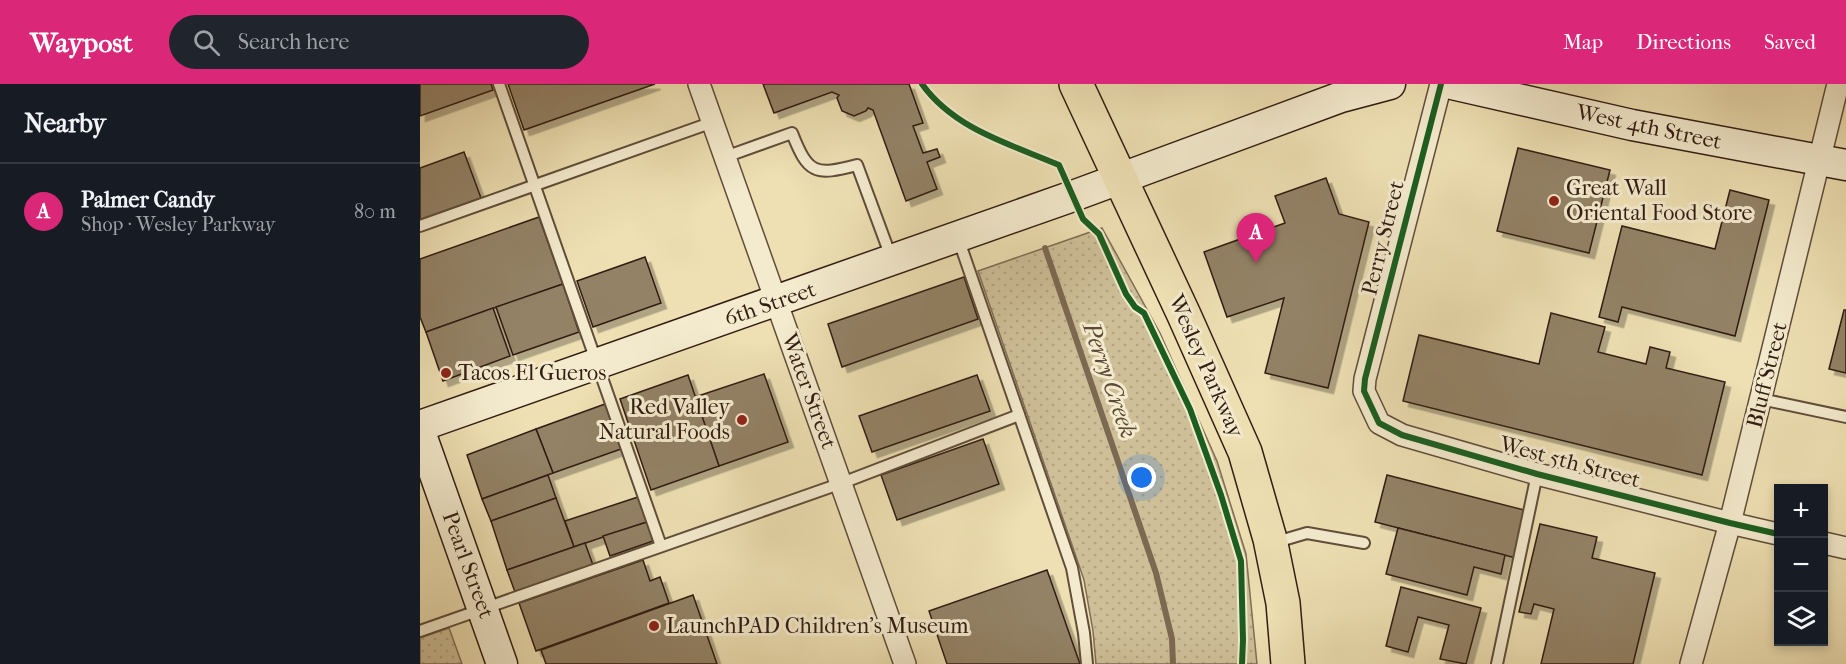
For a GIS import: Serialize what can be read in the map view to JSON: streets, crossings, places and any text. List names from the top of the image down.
{
  "streets": {
    "main road": [
      "West 4th Street",
      "6th Street",
      "Wesley Parkway",
      "Pearl Street"
    ],
    "street": [
      "Perry Street",
      "Bluff Street",
      "Water Street",
      "West 5th Street"
    ]
  },
  "crossings": [
    ["West 4th Street", "Bluff Street"],
    ["Perry Street", "West 5th Street"],
    ["6th Street", "Wesley Parkway"],
    ["6th Street", "Water Street"],
    ["Bluff Street", "West 5th Street"]
  ],
  "water": ["Perry Creek"],
  "places": [
    "Great Wall Oriental Food Store",
    "Tacos El Gueros",
    "Red Valley Natural Foods",
    "LaunchPAD Children's Museum"
  ],
  "page": {
    "header": "Waypost",
    "search": "Search here",
    "nav": ["Map", "Directions", "Saved"],
    "heading": "Nearby",
    "list": [
      {
        "mark": "A",
        "name": "Palmer Candy",
        "note": "Shop · Wesley Parkway",
        "value": "80 m"
      }
    ],
    "pins": "A",
    "map_buttons": ["+", "−"]
  }
}
